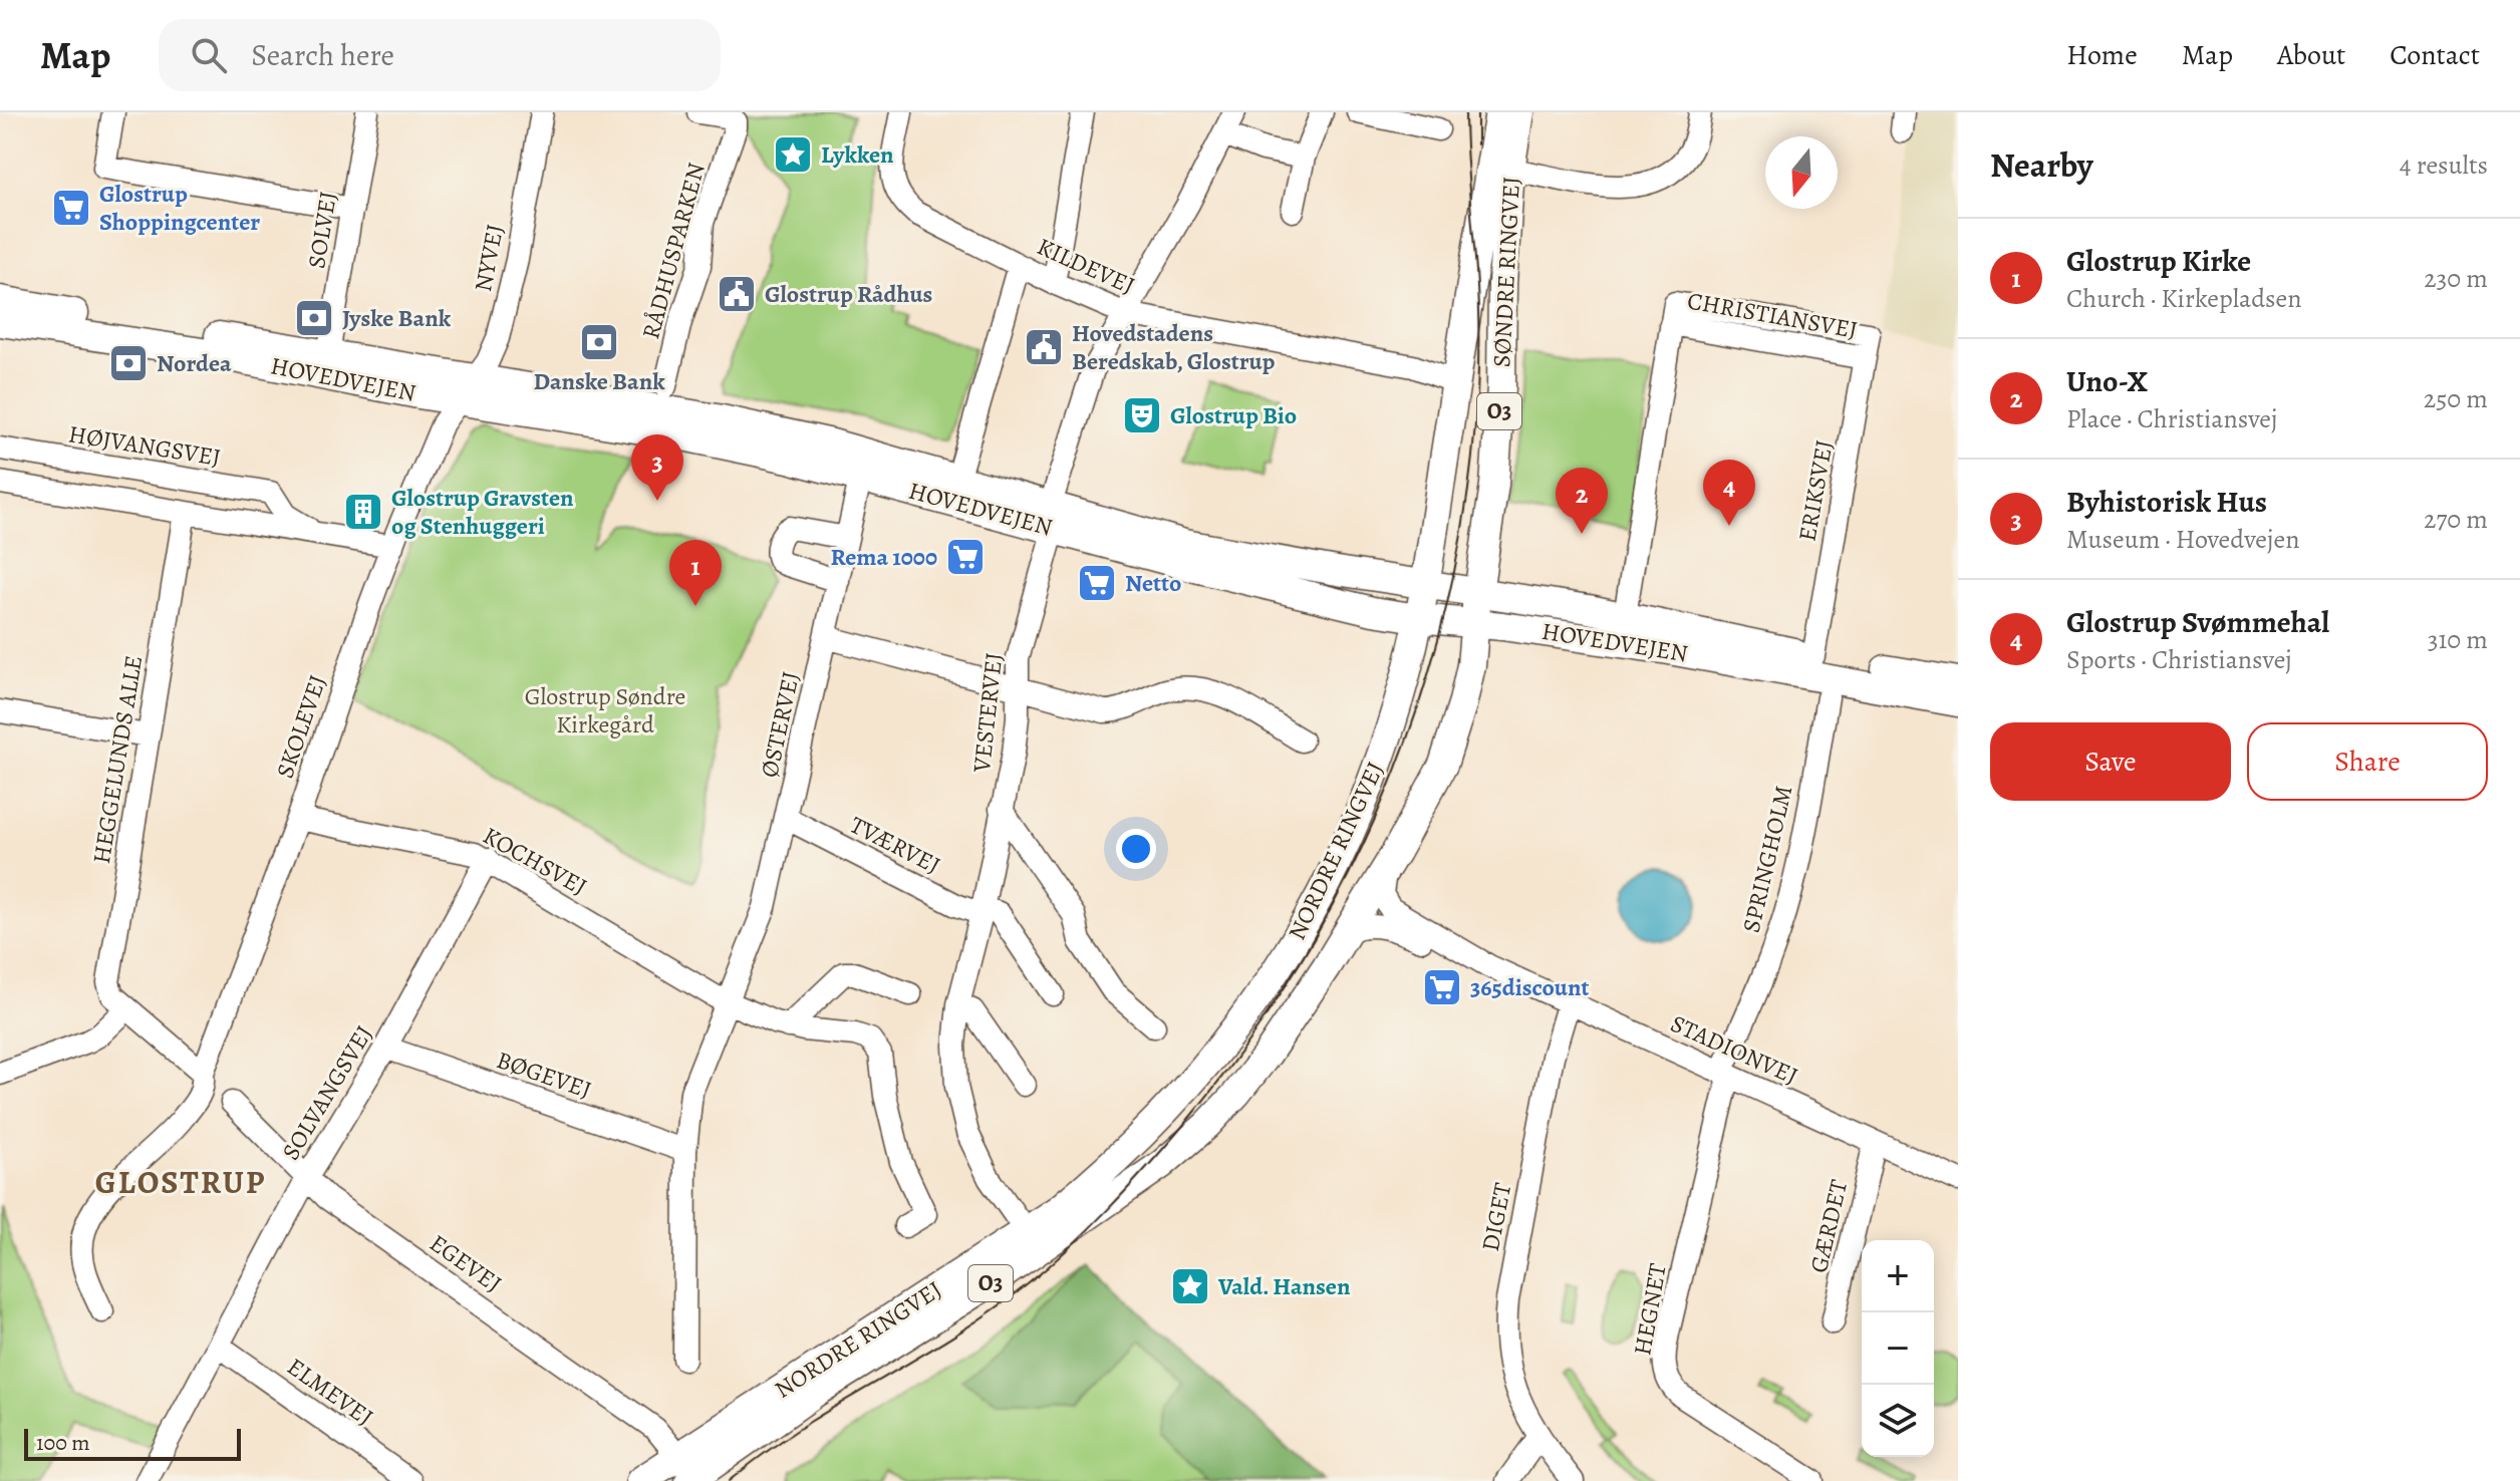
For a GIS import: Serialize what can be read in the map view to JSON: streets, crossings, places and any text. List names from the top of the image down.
{
  "streets": {
    "main road": [
      "SØNDRE RINGVEJ",
      "HOVEDVEJEN",
      "O3",
      "NORDRE RINGVEJ"
    ],
    "street": [
      "SOLVEJ",
      "RÅDHUSPARKEN",
      "NYVEJ",
      "KILDEVEJ",
      "CHRISTIANSVEJ",
      "HØJVANGSVEJ",
      "ERIKSVEJ",
      "VESTERVEJ",
      "ØSTERVEJ",
      "SKOLEVEJ",
      "HEGGELUNDS ALLE",
      "TVÆRVEJ",
      "SPRINGHOLM",
      "KOCHSVEJ",
      "STADIONVEJ",
      "BØGEVEJ",
      "SOLVANGSVEJ",
      "DIGET",
      "GÆRDET",
      "EGEVEJ",
      "HEGNET",
      "ELMEVEJ"
    ]
  },
  "crossings": [
    ["SOLVEJ", "HOVEDVEJEN"],
    ["NYVEJ", "HOVEDVEJEN"],
    ["NYVEJ", "SKOLEVEJ"],
    ["KILDEVEJ", "SØNDRE RINGVEJ"],
    ["KILDEVEJ", "VESTERVEJ"],
    ["SØNDRE RINGVEJ", "HOVEDVEJEN"],
    ["SØNDRE RINGVEJ", "NORDRE RINGVEJ"],
    ["CHRISTIANSVEJ", "HOVEDVEJEN"],
    ["CHRISTIANSVEJ", "ERIKSVEJ"],
    ["HOVEDVEJEN", "ERIKSVEJ"],
    ["HOVEDVEJEN", "VESTERVEJ"],
    ["HOVEDVEJEN", "ØSTERVEJ"],
    ["HOVEDVEJEN", "SKOLEVEJ"],
    ["HOVEDVEJEN", "NORDRE RINGVEJ"],
    ["HØJVANGSVEJ", "SKOLEVEJ"],
    ["HØJVANGSVEJ", "HEGGELUNDS ALLE"],
    ["VESTERVEJ", "TVÆRVEJ"],
    ["VESTERVEJ", "NORDRE RINGVEJ"],
    ["ØSTERVEJ", "TVÆRVEJ"],
    ["ØSTERVEJ", "KOCHSVEJ"],
    ["ØSTERVEJ", "BØGEVEJ"],
    ["SKOLEVEJ", "KOCHSVEJ"],
    ["NORDRE RINGVEJ", "STADIONVEJ"],
    ["NORDRE RINGVEJ", "EGEVEJ"],
    ["SPRINGHOLM", "STADIONVEJ"],
    ["SPRINGHOLM", "HEGNET"],
    ["KOCHSVEJ", "SOLVANGSVEJ"],
    ["STADIONVEJ", "DIGET"],
    ["STADIONVEJ", "GÆRDET"],
    ["STADIONVEJ", "HEGNET"],
    ["BØGEVEJ", "SOLVANGSVEJ"],
    ["SOLVANGSVEJ", "EGEVEJ"],
    ["SOLVANGSVEJ", "ELMEVEJ"]
  ],
  "districts": ["GLOSTRUP"],
  "parks": ["Glostrup Søndre Kirkegård"],
  "places": {
    "place": ["Lykken", "Vald. Hansen"],
    "supermarket": [
      "Glostrup Shoppingcenter",
      "Rema 1000",
      "Netto",
      "365discount"
    ],
    "public building": ["Glostrup Rådhus", "Hovedstadens Beredskab, Glostrup"],
    "bank": ["Jyske Bank", "Danske Bank", "Nordea"],
    "theatre": ["Glostrup Bio"],
    "building": ["Glostrup Gravsten og Stenhuggeri"]
  },
  "scale_bar": "100 m",
  "north": "bottom",
  "page": {
    "header": "Map",
    "search": "Search here",
    "nav": [
      "Home",
      "Map",
      "About",
      "Contact"
    ],
    "heading": ["Nearby", "4 results"],
    "list": [
      {
        "mark": "1",
        "name": "Glostrup Kirke",
        "note": "Church · Kirkepladsen",
        "value": "230 m"
      },
      {
        "mark": "2",
        "name": "Uno-X",
        "note": "Place · Christiansvej",
        "value": "250 m"
      },
      {
        "mark": "3",
        "name": "Byhistorisk Hus",
        "note": "Museum · Hovedvejen",
        "value": "270 m"
      },
      {
        "mark": "4",
        "name": "Glostrup Svømmehal",
        "note": "Sports · Christiansvej",
        "value": "310 m"
      }
    ],
    "pins": [
      "3",
      "4",
      "2",
      "1"
    ],
    "buttons": ["Save", "Share"],
    "map_buttons": ["+", "−"],
    "scale": "100 m"
  }
}
